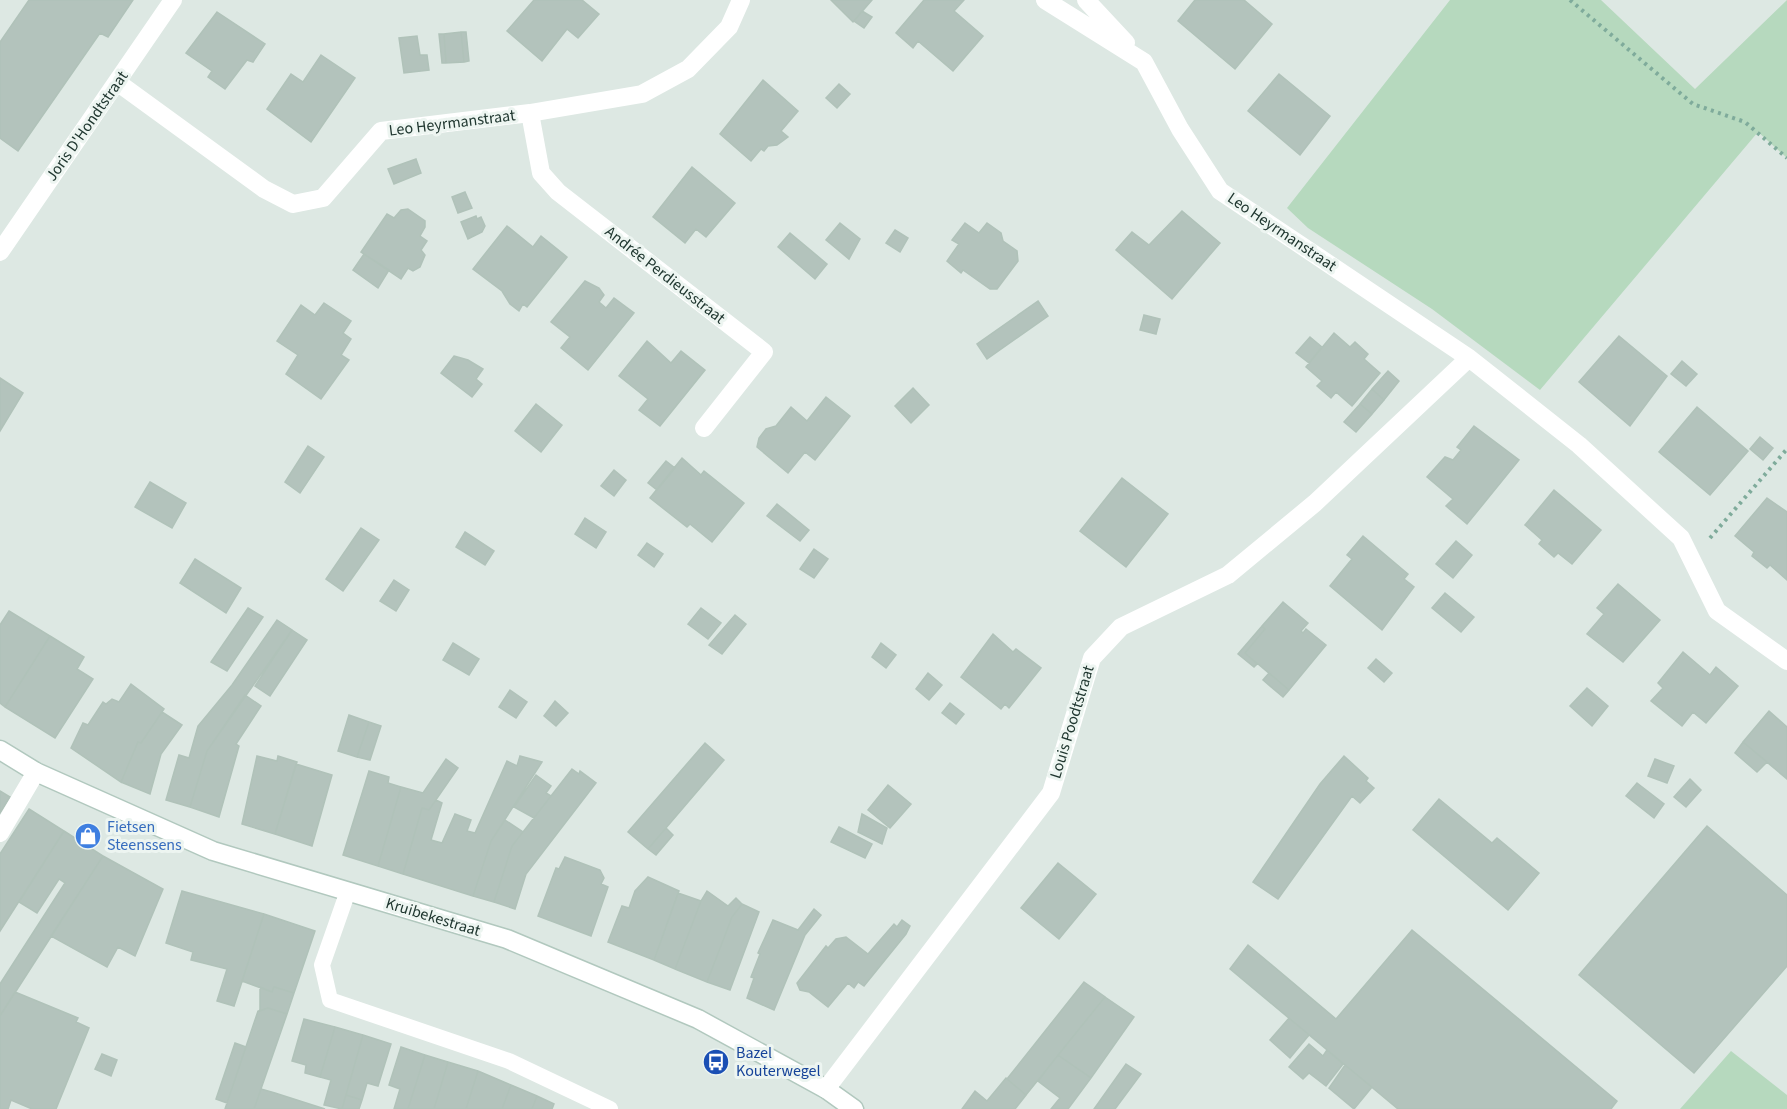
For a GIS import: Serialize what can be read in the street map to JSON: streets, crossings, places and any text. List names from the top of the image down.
{
  "streets": {
    "street": [
      "Leo Heyrmanstraat",
      "Joris D'Hondtstraat",
      "Andrée Perdieusstraat",
      "Louis Poodtstraat",
      "Kruibekestraat"
    ]
  },
  "crossings": [
    ["Leo Heyrmanstraat", "Joris D'Hondtstraat"],
    ["Leo Heyrmanstraat", "Andrée Perdieusstraat"],
    ["Leo Heyrmanstraat", "Louis Poodtstraat"],
    ["Louis Poodtstraat", "Kruibekestraat"]
  ],
  "places": {
    "shop": ["Fietsen Steenssens"],
    "bus stop": ["Bazel Kouterwegel"]
  }
}
